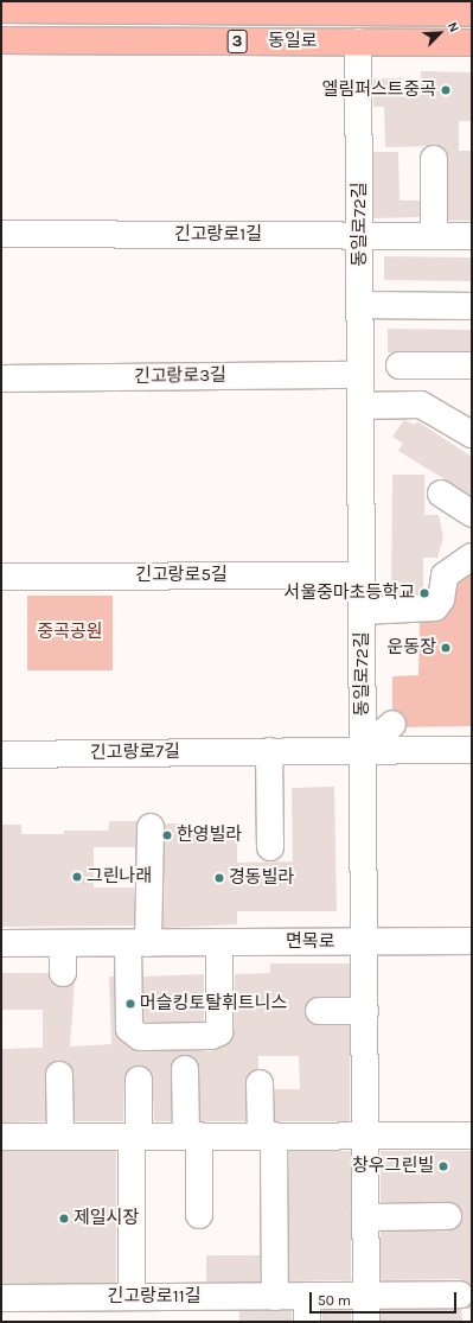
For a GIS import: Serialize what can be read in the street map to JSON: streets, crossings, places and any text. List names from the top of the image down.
{
  "streets": {
    "main road": ["3", "동일로"],
    "street": [
      "동일로72길",
      "긴고랑로1길",
      "긴고랑로3길",
      "긴고랑로5길",
      "긴고랑로7길",
      "면목로",
      "긴고랑로11길"
    ]
  },
  "crossings": [
    ["동일로", "동일로72길"],
    ["동일로72길", "긴고랑로1길"],
    ["동일로72길", "긴고랑로3길"],
    ["동일로72길", "긴고랑로5길"],
    ["동일로72길", "긴고랑로7길"],
    ["동일로72길", "면목로"],
    ["동일로72길", "긴고랑로11길"]
  ],
  "parks": ["중곡공원"],
  "places": [
    "엘림퍼스트중곡",
    "서울중마초등학교",
    "운동장",
    "한영빌라",
    "그린나래",
    "경동빌라",
    "머슬킹토탈휘트니스",
    "창우그린빌",
    "제일시장"
  ],
  "scale_bar": "50 m",
  "north": "top right"
}
